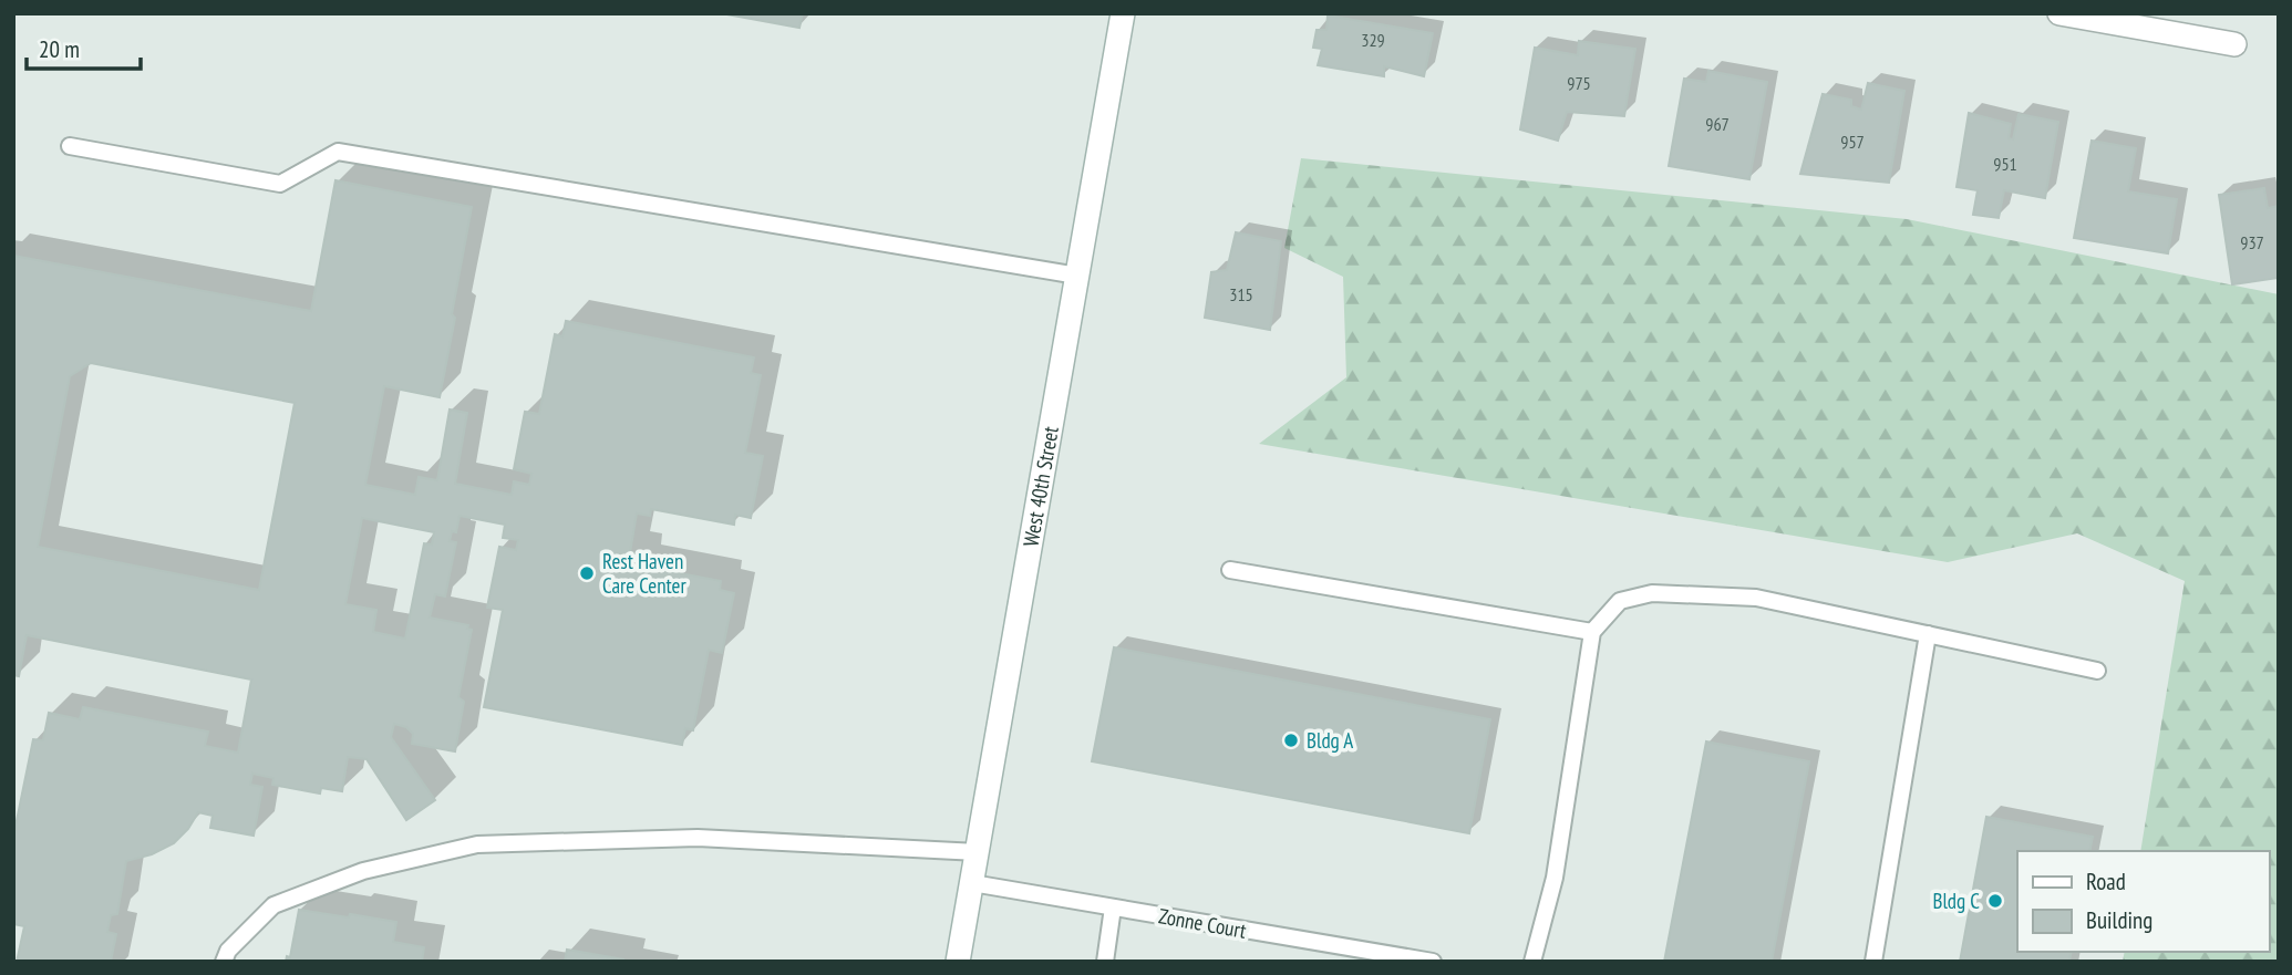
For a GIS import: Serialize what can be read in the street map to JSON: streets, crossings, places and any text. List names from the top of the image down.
{
  "streets": {
    "street": ["West 40th Street"],
    "lane": ["Zonne Court"]
  },
  "crossings": [
    ["West 40th Street", "Zonne Court"]
  ],
  "places": ["Rest Haven Care Center", "Bldg A", "Bldg C"],
  "house_numbers": [
    "329",
    "975",
    "967",
    "957",
    "951",
    "937",
    "315"
  ],
  "legend": ["Road", "Building"],
  "scale_bar": "20 m"
}
